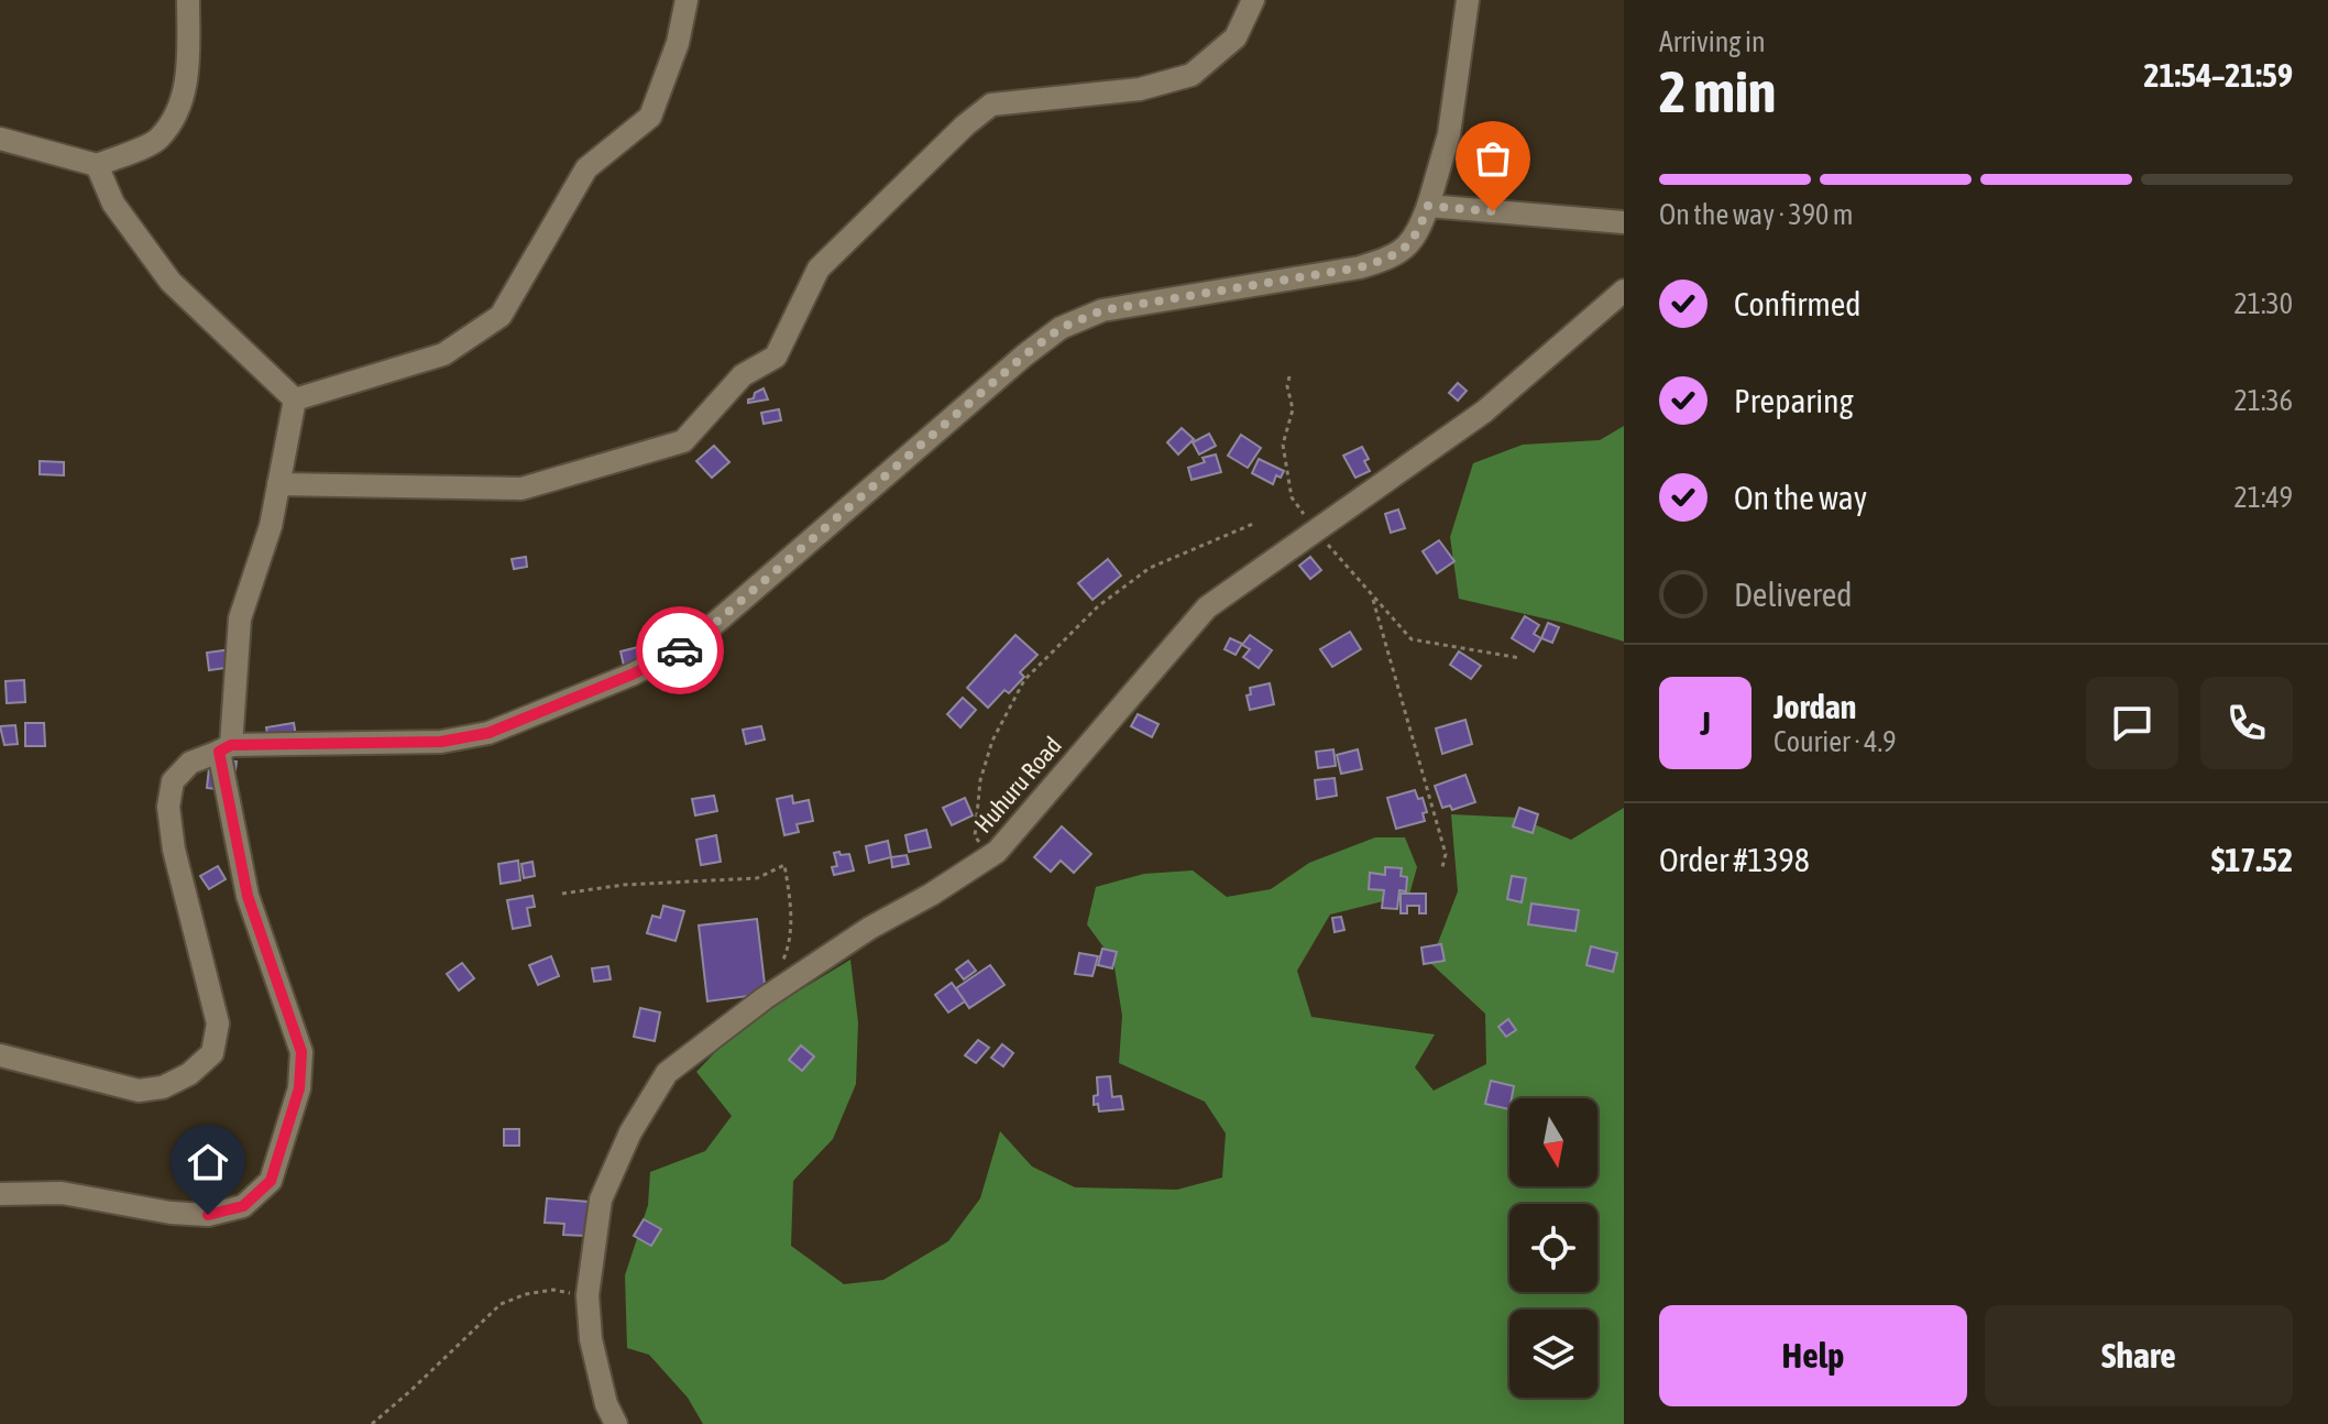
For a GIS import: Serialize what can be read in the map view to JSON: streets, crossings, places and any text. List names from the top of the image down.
{
  "streets": {
    "street": ["Huhuru Road"]
  },
  "north": "bottom",
  "page": {
    "heading": ["2 min", "Arriving in", "21:54–21:59"],
    "panel": [
      "Jordan",
      "Courier · 4.9",
      "Order #1398",
      "$17.52"
    ],
    "bar": "On the way · 390 m",
    "list": [
      ["Confirmed", "21:30"],
      ["Preparing", "21:36"],
      ["On the way", "21:49"],
      "Delivered"
    ],
    "round": "J",
    "buttons": ["Help", "Share"]
  }
}
